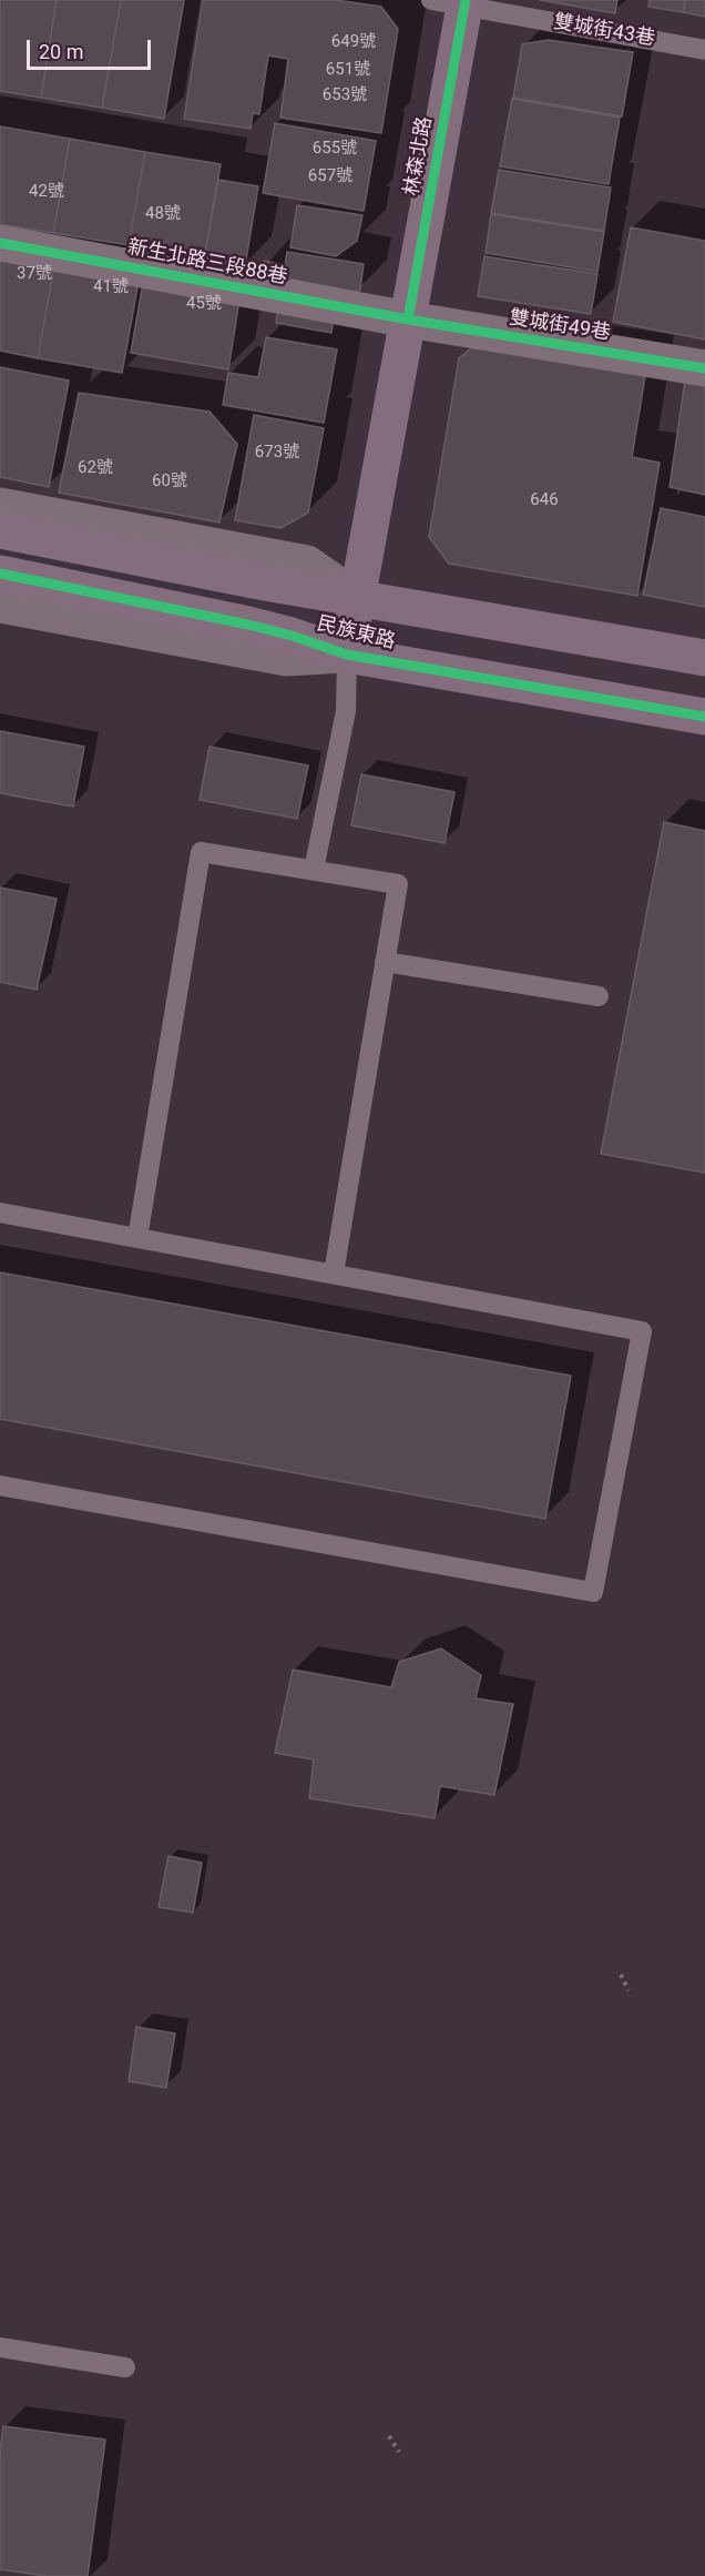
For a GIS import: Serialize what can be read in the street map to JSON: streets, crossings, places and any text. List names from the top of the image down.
{
  "streets": {
    "street": [
      "林森北路",
      "新生北路三段88巷",
      "雙城街49巷",
      "民族東路"
    ],
    "lane": ["雙城街43巷"]
  },
  "crossings": [
    ["雙城街43巷", "林森北路"],
    ["林森北路", "新生北路三段88巷"],
    ["林森北路", "雙城街49巷"],
    ["林森北路", "民族東路"],
    ["新生北路三段88巷", "雙城街49巷"]
  ],
  "house_numbers": [
    "649號",
    "651號",
    "653號",
    "655號",
    "657號",
    "42號",
    "48號",
    "37號",
    "41號",
    "45號",
    "673號",
    "62號",
    "60號",
    "646"
  ],
  "scale_bar": "20 m"
}
